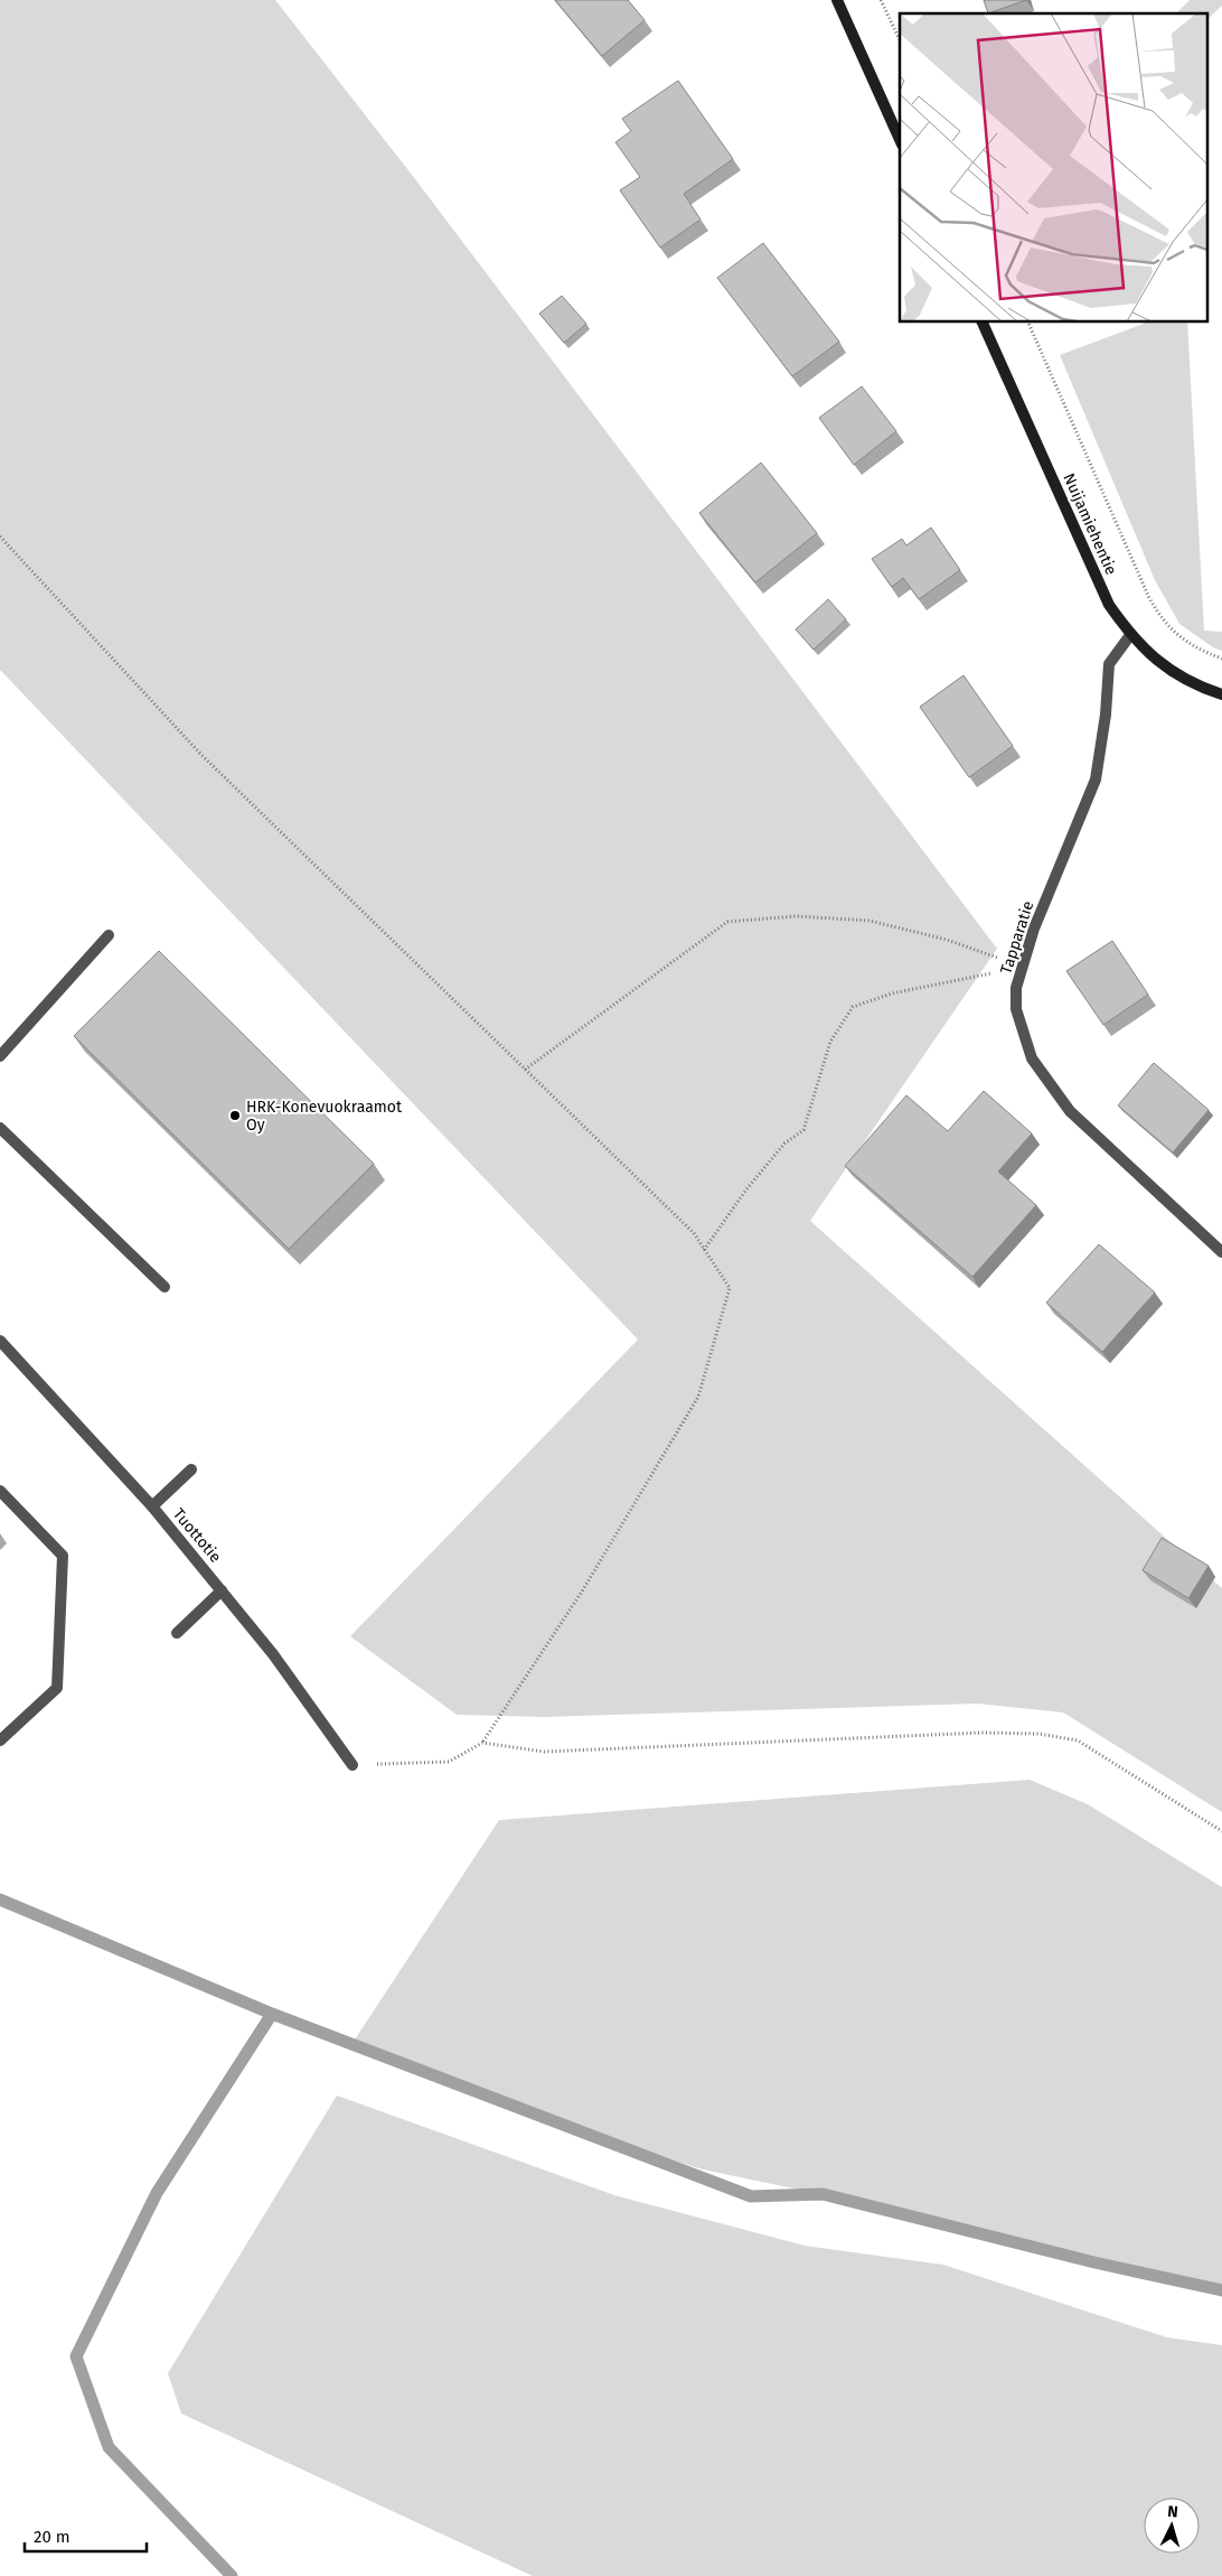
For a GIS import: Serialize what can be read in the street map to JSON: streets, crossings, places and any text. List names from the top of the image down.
{
  "streets": {
    "street": ["Nuijamiehentie", "Tapparatie", "Tuottotie"]
  },
  "crossings": [
    ["Nuijamiehentie", "Tapparatie"]
  ],
  "places": ["HRK-Konevuokraamot Oy"],
  "scale_bar": "20 m",
  "north": "top"
}
